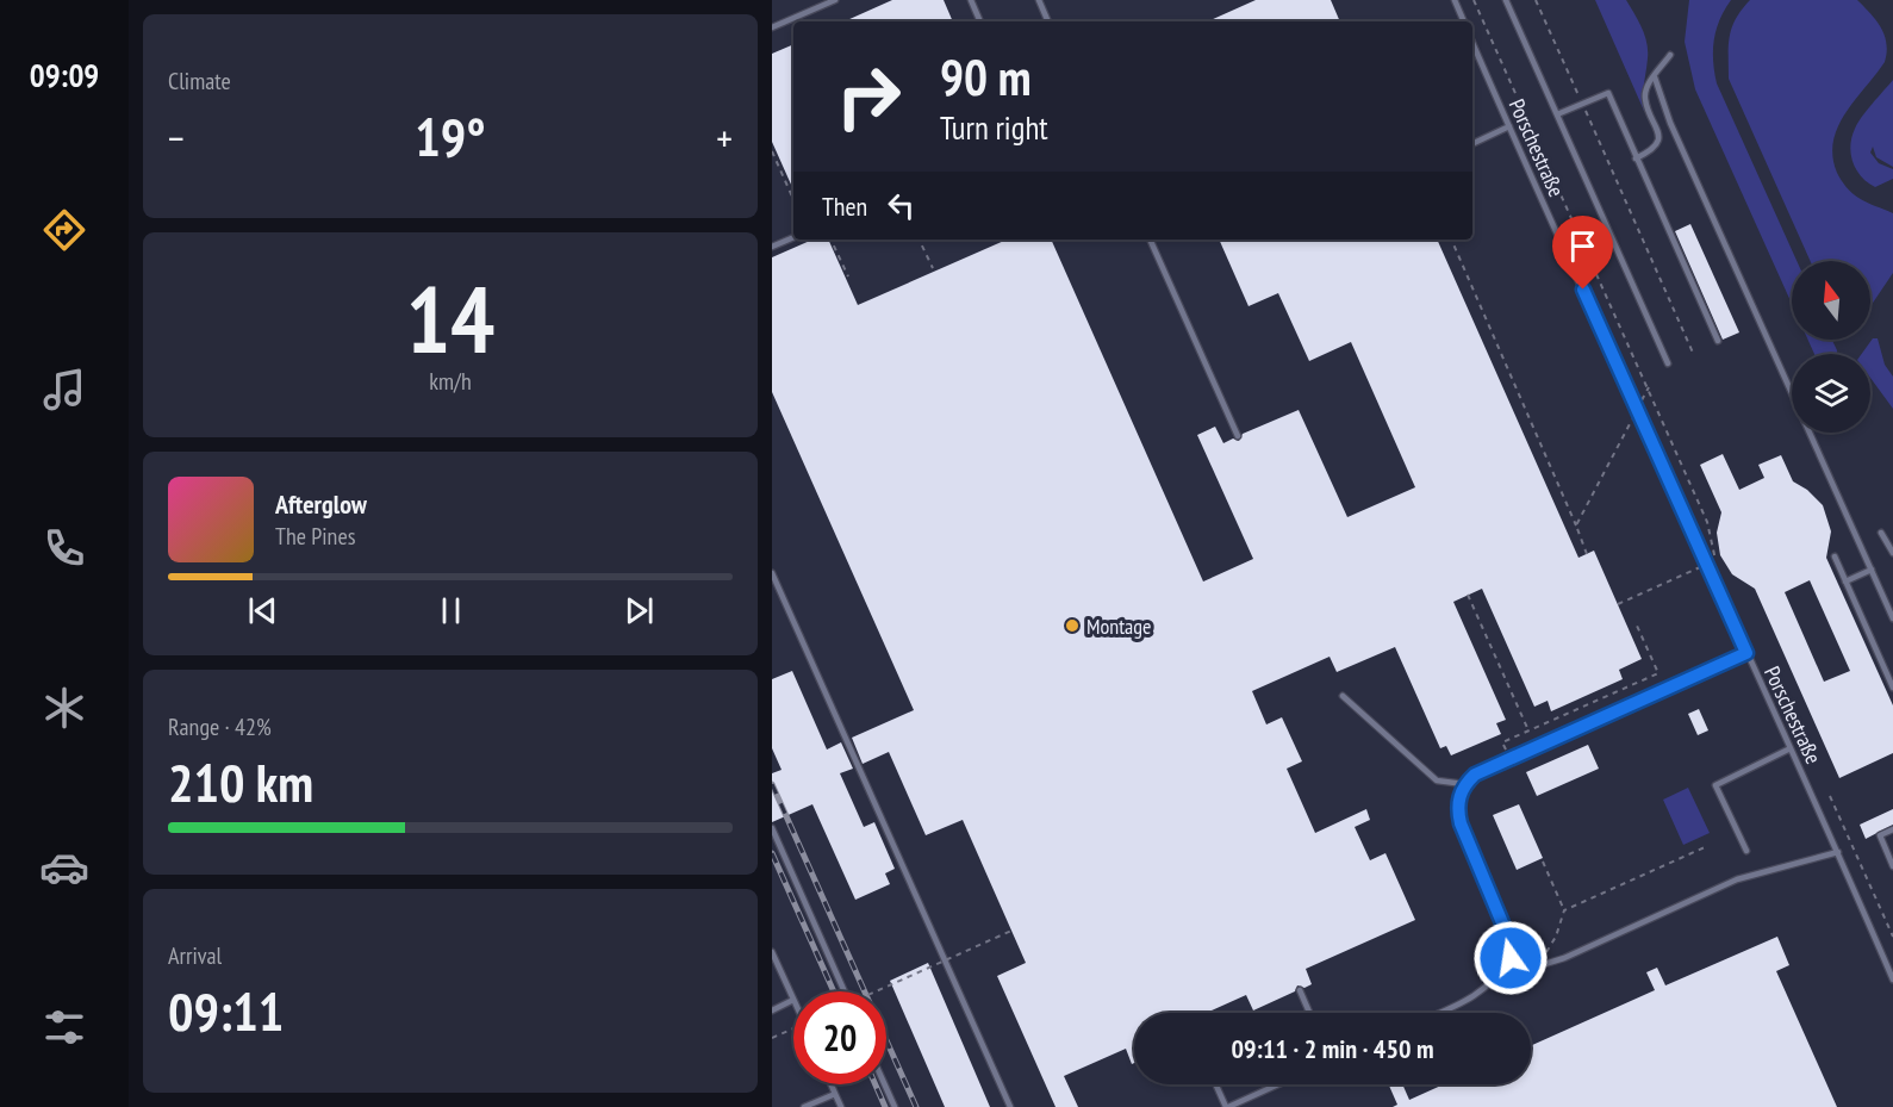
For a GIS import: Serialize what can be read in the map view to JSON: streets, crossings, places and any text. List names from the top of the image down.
{
  "streets": {
    "lane": ["Porschestraße"]
  },
  "places": ["Montage"],
  "north": "top",
  "page": {
    "tabs": "09:09",
    "tile": [
      "Climate",
      ["14", "km/h"],
      ["Range · 42%", "210 km"],
      ["Arrival", "09:11"]
    ],
    "turn": ["90 m", "Turn right"],
    "heat": ["−", "19°", "+"],
    "then": "Then",
    "song": ["Afterglow", "The Pines"],
    "limit": "20",
    "trip": "09:11 · 2 min · 450 m"
  }
}
